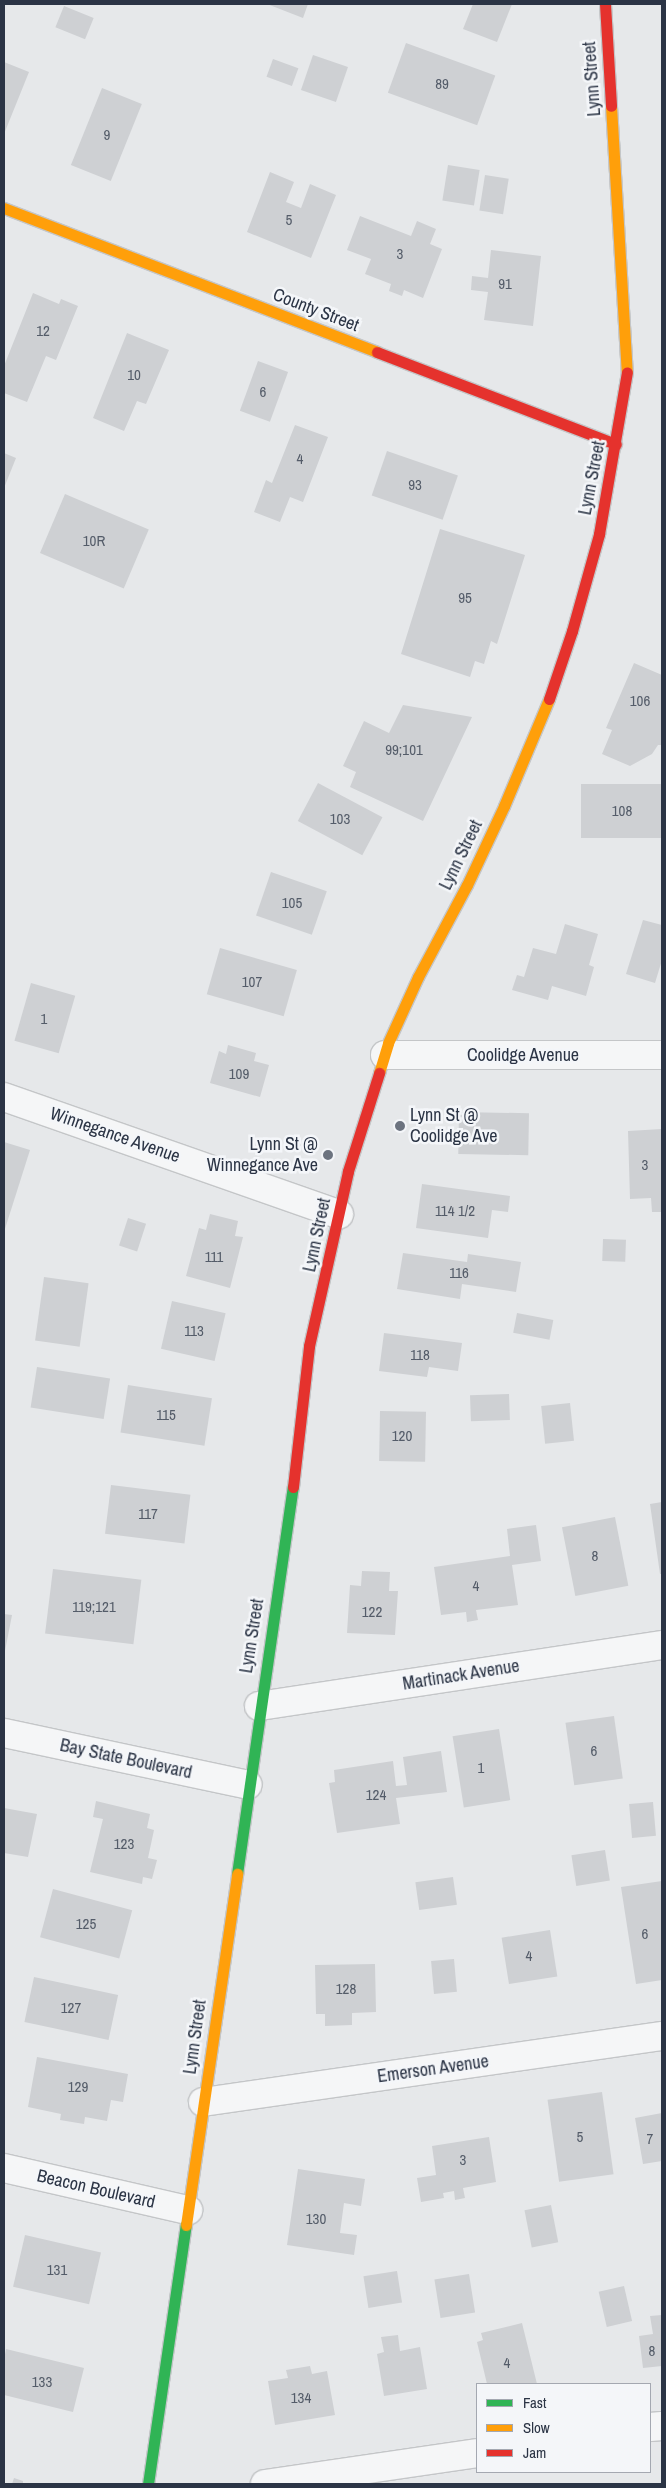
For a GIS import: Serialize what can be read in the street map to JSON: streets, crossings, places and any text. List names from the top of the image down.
{
  "streets": {
    "main road": ["Lynn Street", "County Street"],
    "street": [
      "Coolidge Avenue",
      "Winnegance Avenue",
      "Martinack Avenue",
      "Bay State Boulevard",
      "Emerson Avenue",
      "Beacon Boulevard"
    ]
  },
  "crossings": [
    ["Lynn Street", "County Street"],
    ["Lynn Street", "Coolidge Avenue"],
    ["Lynn Street", "Winnegance Avenue"],
    ["Lynn Street", "Martinack Avenue"],
    ["Lynn Street", "Bay State Boulevard"],
    ["Lynn Street", "Emerson Avenue"],
    ["Lynn Street", "Beacon Boulevard"]
  ],
  "places": ["Lynn St @ Coolidge Ave", "Lynn St @ Winnegance Ave"],
  "house_numbers": [
    "89",
    "9",
    "5",
    "3",
    "91",
    "12",
    "10",
    "6",
    "4",
    "93",
    "10R",
    "95",
    "106",
    "99;101",
    "108",
    "103",
    "105",
    "107",
    "1",
    "109",
    "3",
    "114 1/2",
    "111",
    "116",
    "113",
    "118",
    "115",
    "120",
    "117",
    "8",
    "4",
    "119;121",
    "122",
    "6",
    "1",
    "124",
    "123",
    "125",
    "6",
    "4",
    "128",
    "127",
    "129",
    "5",
    "7",
    "3",
    "130",
    "131",
    "8",
    "4",
    "133",
    "134"
  ],
  "legend": ["Fast", "Slow", "Jam"]
}
